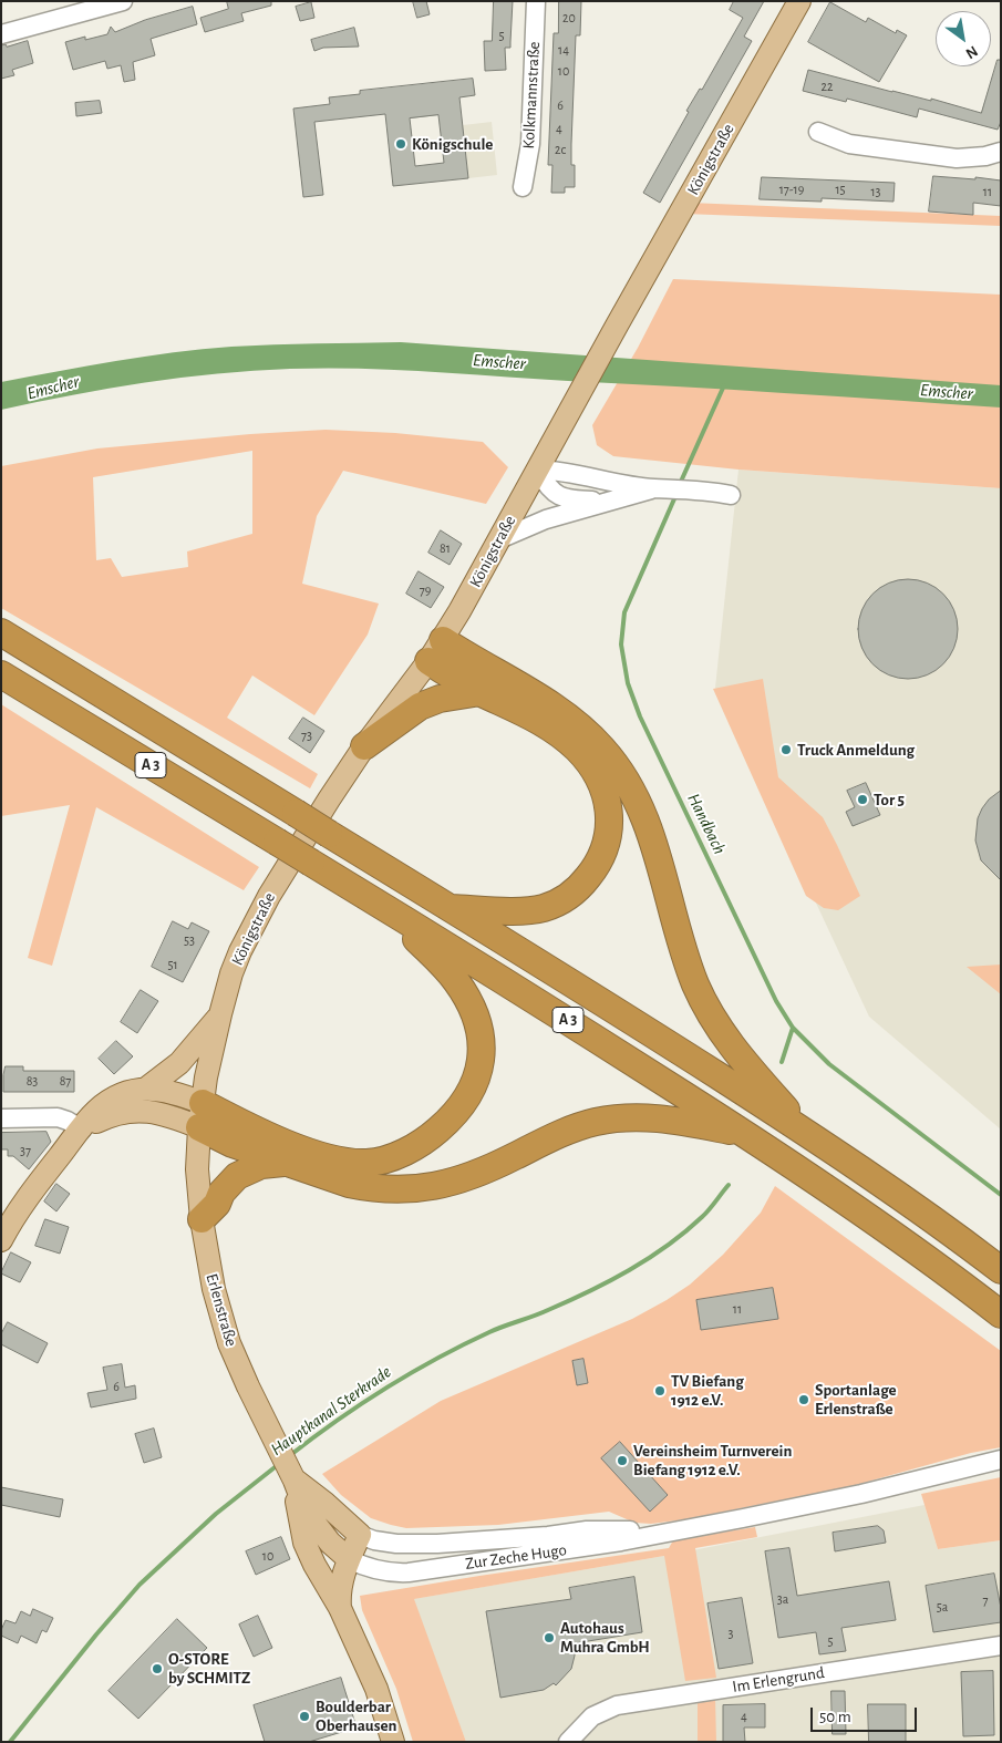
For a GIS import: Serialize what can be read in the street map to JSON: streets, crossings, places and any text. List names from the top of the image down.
{
  "streets": {
    "highway": ["A 3"],
    "main road": ["Königstraße", "Erlenstraße"],
    "street": ["Kolkmannstraße", "Zur Zeche Hugo", "Im Erlengrund"]
  },
  "crossings": [
    ["Königstraße", "Erlenstraße"],
    ["Erlenstraße", "Zur Zeche Hugo"]
  ],
  "water": ["Emscher", "Handbach", "Hauptkanal Sterkrade"],
  "places": [
    "Königschule",
    "Truck Anmeldung",
    "Tor 5",
    "TV Biefang 1912 e.V.",
    "Sportanlage Erlenstraße",
    "Vereinsheim Turnverein Biefang 1912 e.V.",
    "Autohaus Muhra GmbH",
    "O-STORE by SCHMITZ",
    "Boulderbar Oberhausen"
  ],
  "house_numbers": [
    "20",
    "5",
    "14",
    "10",
    "22",
    "6",
    "4",
    "2c",
    "17-19",
    "15",
    "13",
    "11",
    "81",
    "79",
    "73",
    "53",
    "51",
    "83",
    "87",
    "37",
    "11",
    "6",
    "10",
    "3a",
    "7",
    "5a",
    "3",
    "5",
    "4"
  ],
  "scale_bar": "50 m",
  "north": "bottom right"
}
